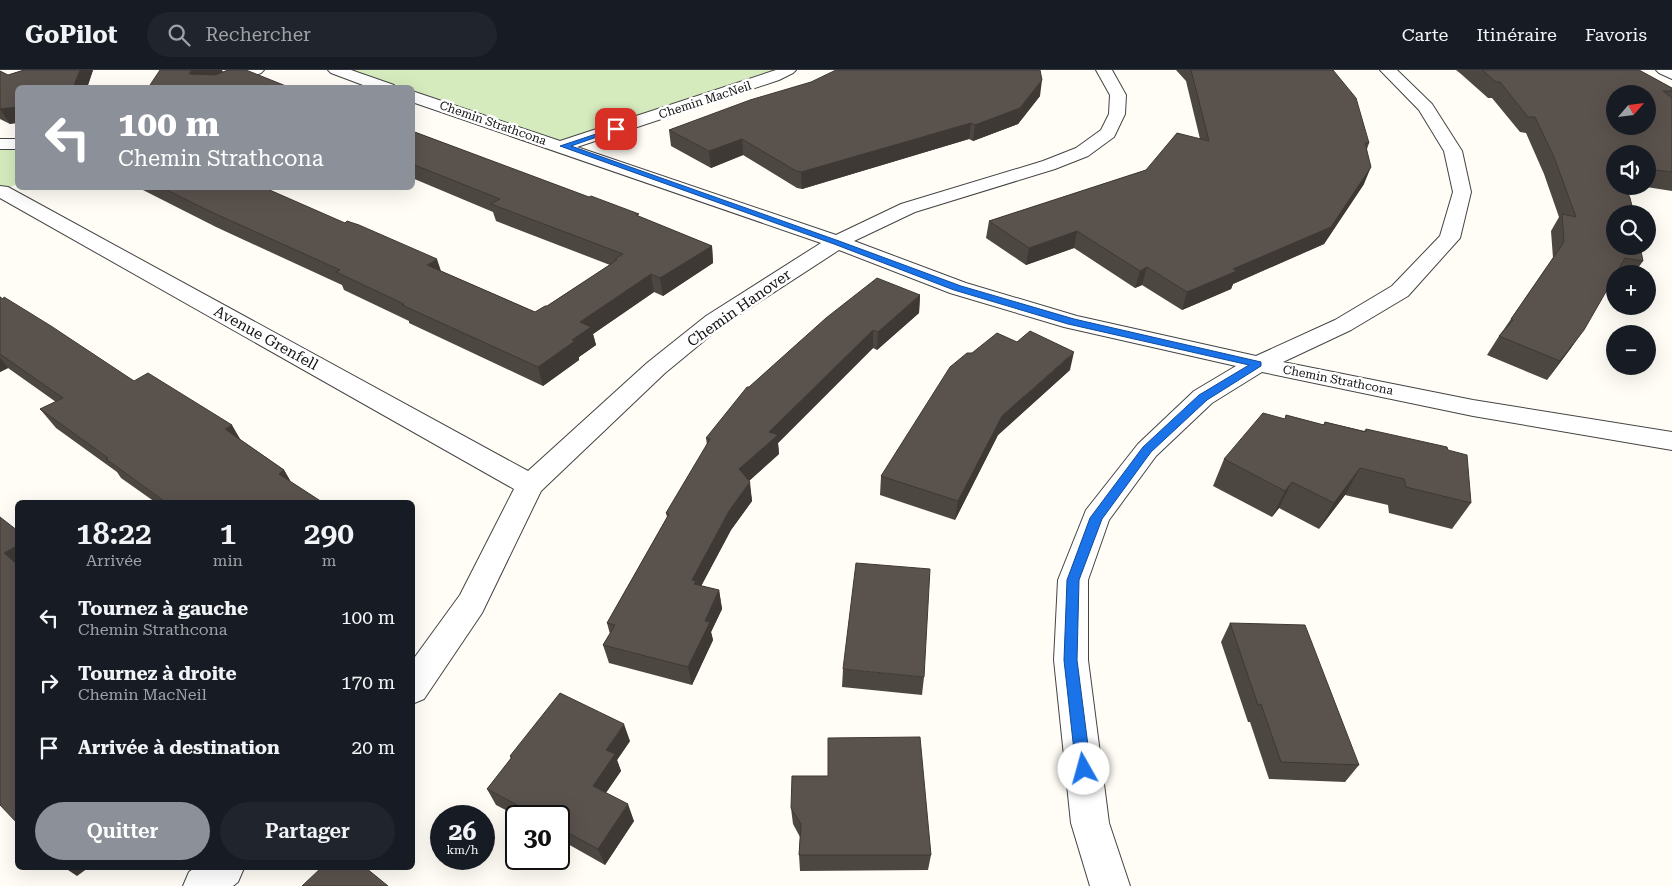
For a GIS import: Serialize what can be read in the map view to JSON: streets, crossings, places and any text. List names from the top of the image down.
{
  "streets": {
    "street": [
      "Chemin MacNeil",
      "Chemin Strathcona",
      "Chemin Hanover",
      "Avenue Grenfell"
    ]
  },
  "crossings": [
    ["Chemin MacNeil", "Chemin Strathcona"],
    ["Chemin Strathcona", "Chemin Hanover"],
    ["Chemin Hanover", "Avenue Grenfell"]
  ],
  "north": "top right",
  "page": {
    "header": "GoPilot",
    "search": "Rechercher",
    "nav": ["Carte", "Itinéraire", "Favoris"],
    "map_buttons": ["+", "−"],
    "turn": ["100 m", "Chemin Strathcona"],
    "eta": [
      "18:22",
      "Arrivée",
      "1",
      "min",
      "290",
      "m"
    ],
    "list": [
      {
        "name": "Tournez à gauche",
        "note": "Chemin Strathcona",
        "value": "100 m"
      },
      {
        "name": "Tournez à droite",
        "note": "Chemin MacNeil",
        "value": "170 m"
      },
      {
        "name": "Arrivée à destination",
        "value": "20 m"
      }
    ],
    "buttons": ["Quitter", "Partager"],
    "speed": "26 km/h",
    "limit": "30"
  }
}
